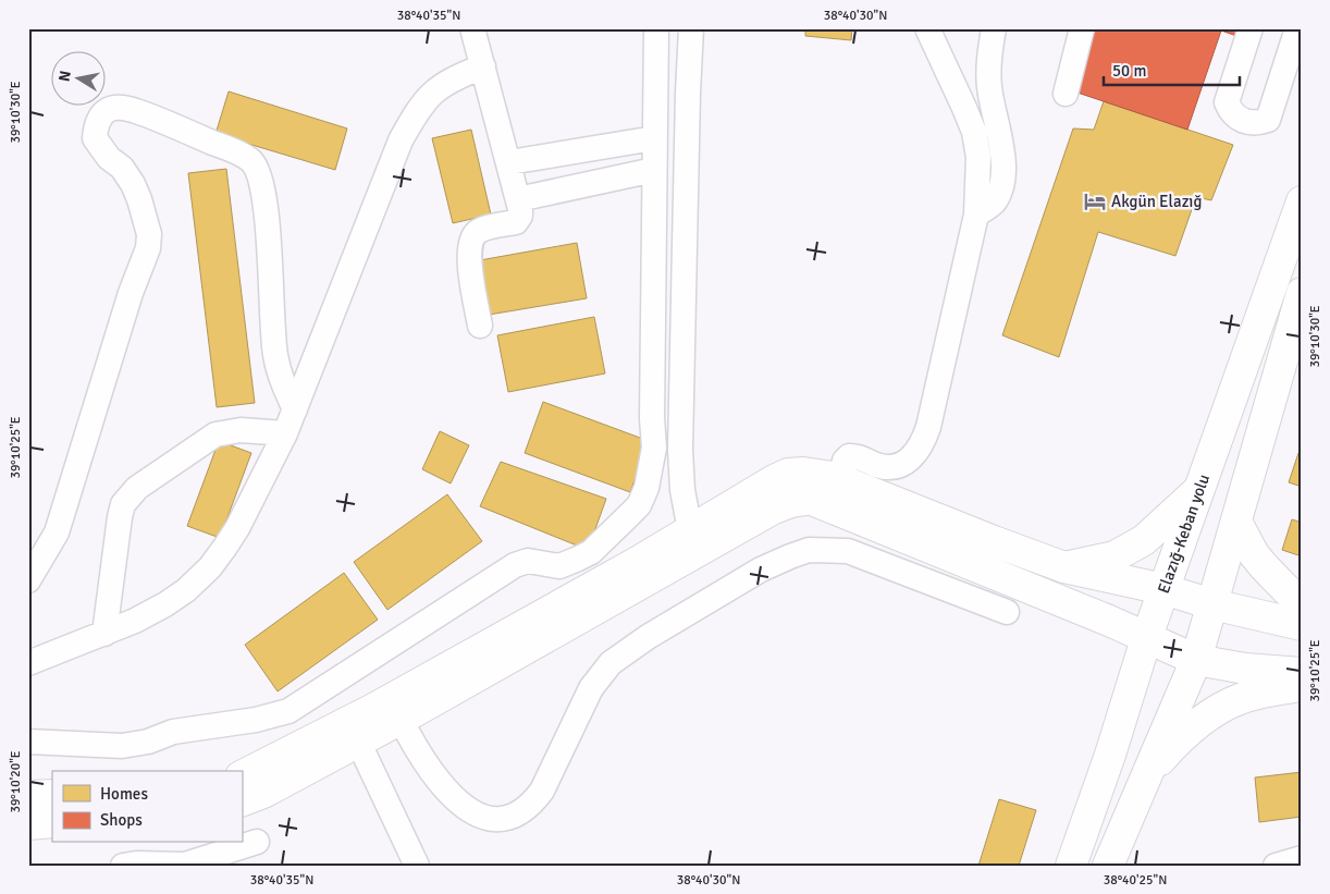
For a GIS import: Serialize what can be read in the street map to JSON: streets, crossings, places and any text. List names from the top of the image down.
{
  "streets": {
    "main road": ["Elazığ-Keban yolu"]
  },
  "places": {
    "hotel": ["Akgün Elazığ"]
  },
  "legend": ["Homes", "Shops"],
  "scale_bar": "50 m",
  "north": "left",
  "coordinates": [
    "38°40'35\"N",
    "38°40'30\"N",
    "39°10'30\"E",
    "39°10'25\"E",
    "39°10'20\"E",
    "38°40'25\"N"
  ]
}
